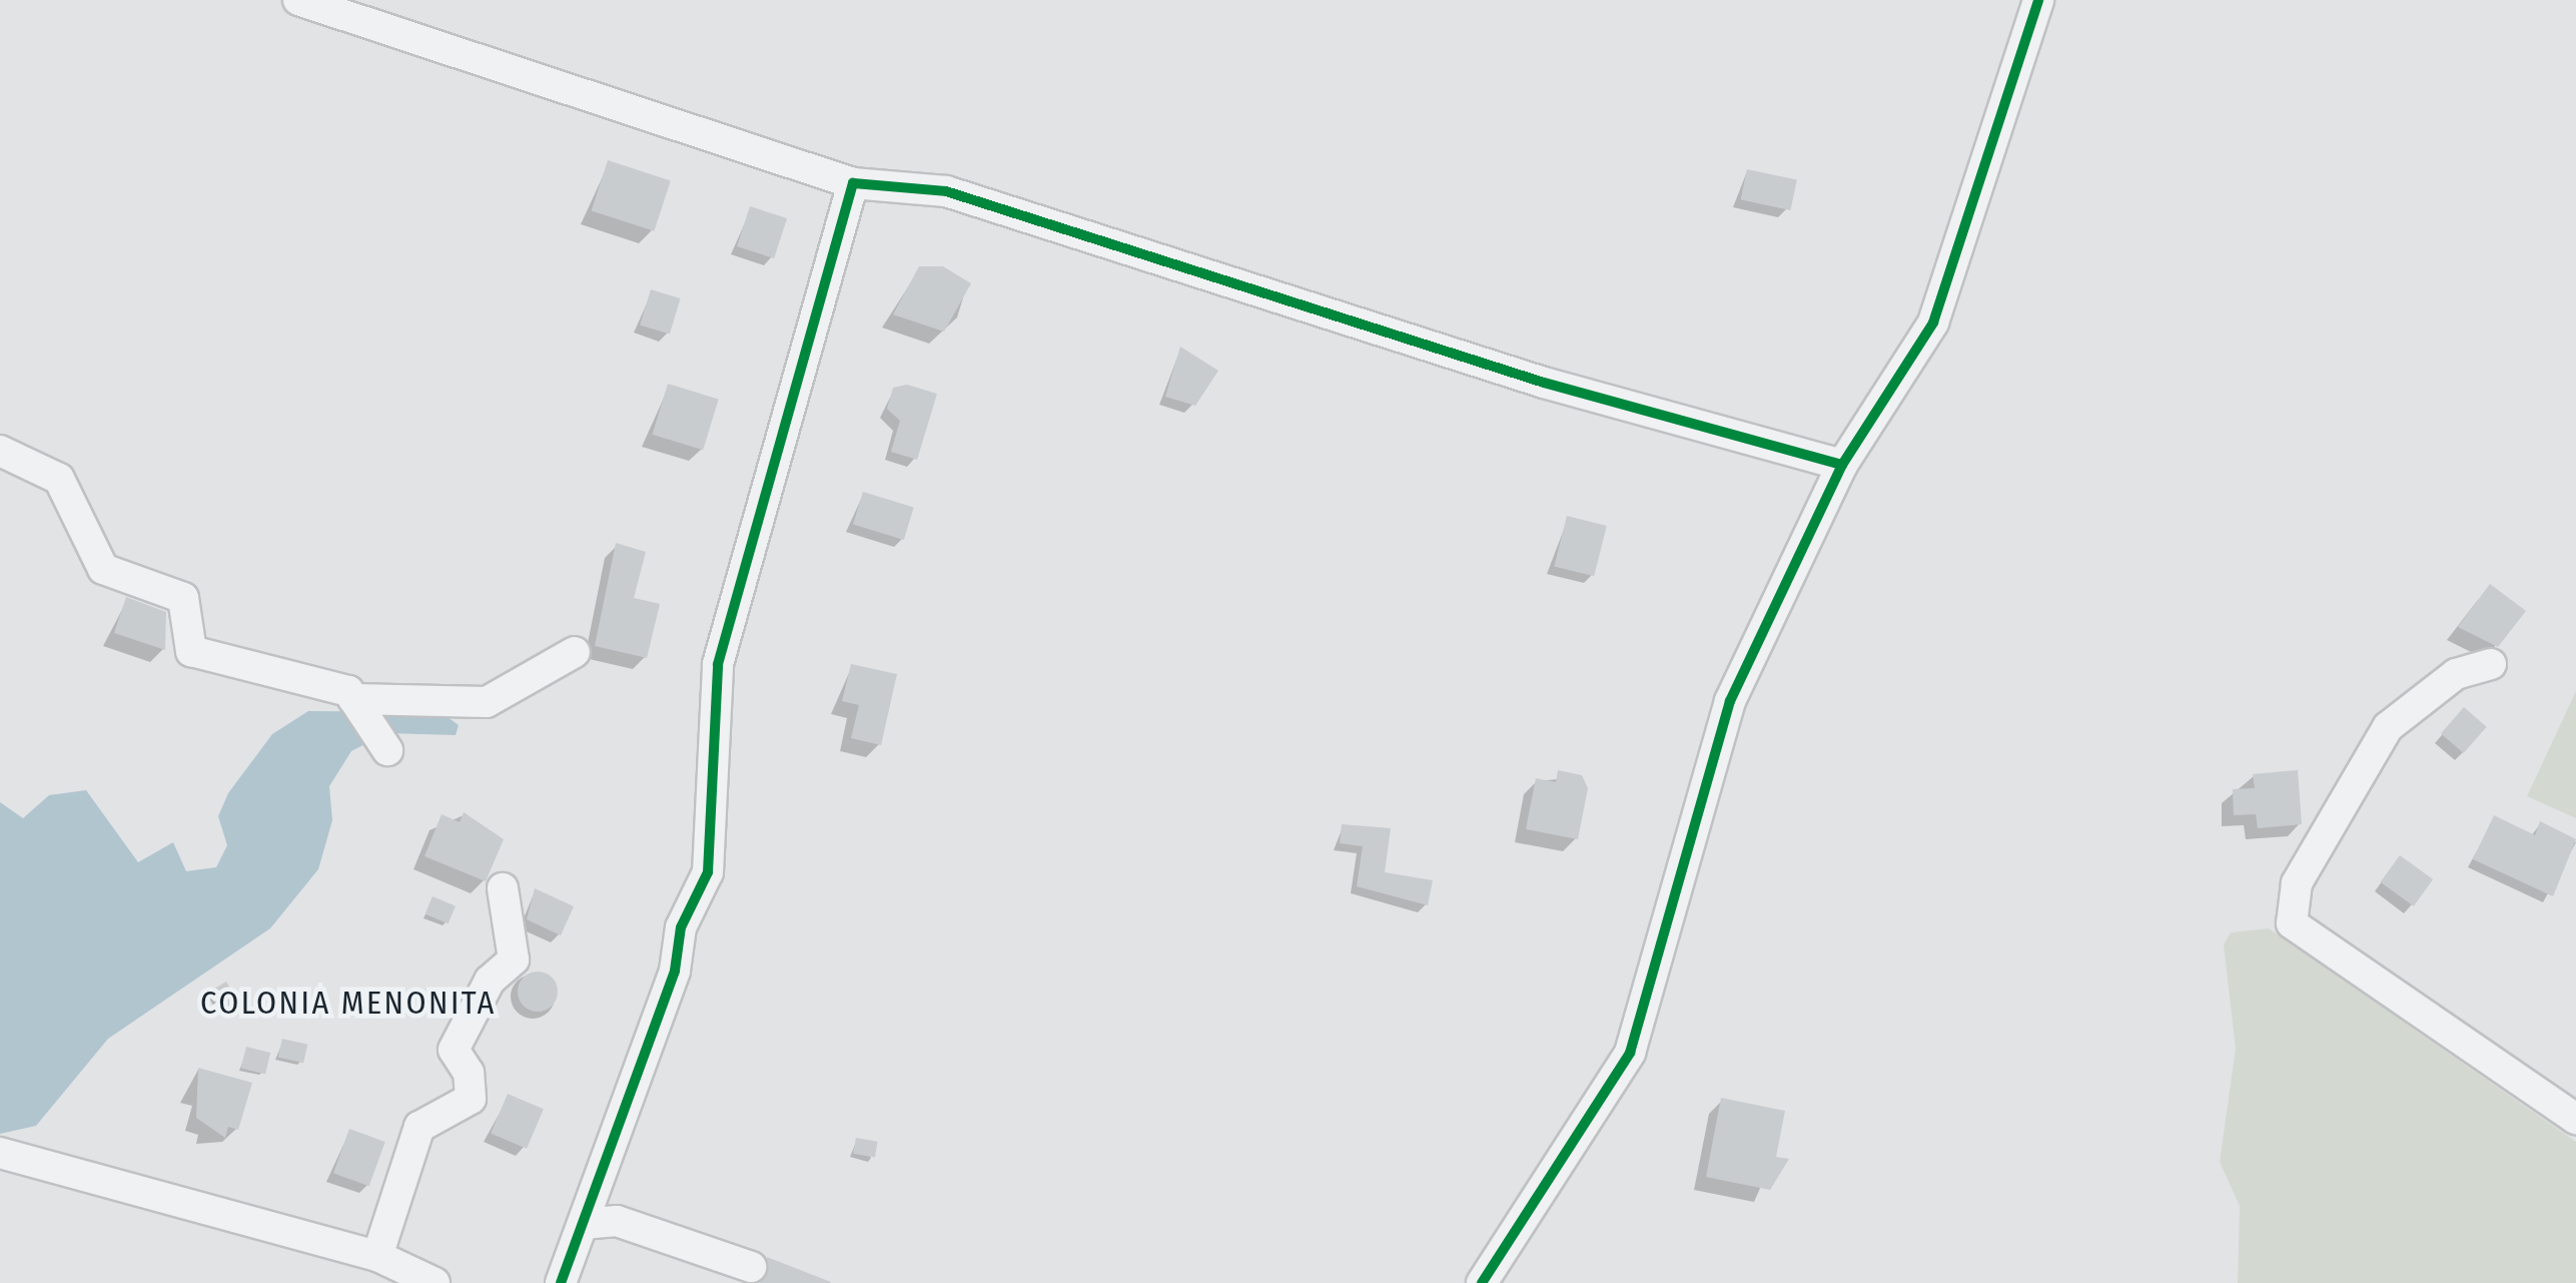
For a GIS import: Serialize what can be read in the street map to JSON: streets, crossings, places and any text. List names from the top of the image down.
{
  "districts": ["COLONIA MENONITA"]
}
